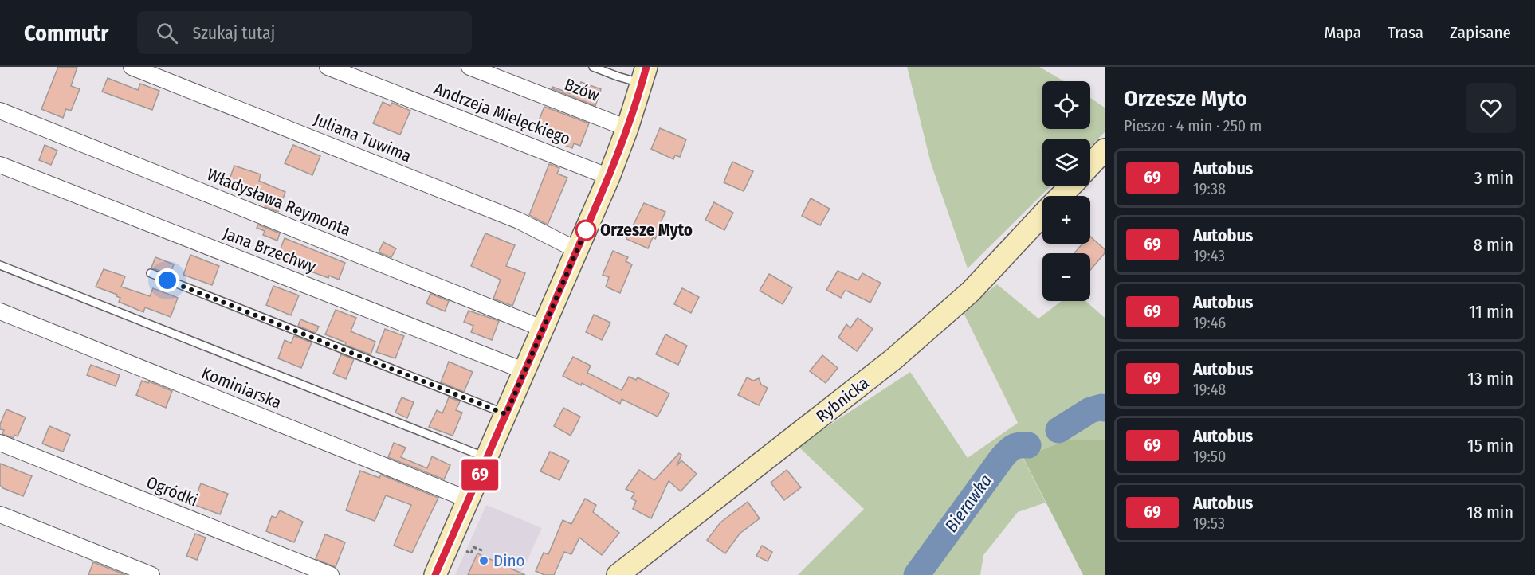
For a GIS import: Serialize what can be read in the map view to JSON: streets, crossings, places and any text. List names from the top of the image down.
{
  "streets": {
    "main road": ["Rybnicka"],
    "street": [
      "Bzów",
      "Andrzeja Mielęckiego",
      "Juliana Tuwima",
      "Władysława Reymonta",
      "Jana Brzechwy",
      "Kominiarska",
      "Ogródki"
    ]
  },
  "water": ["Bierawka"],
  "places": ["Orzesze Myto", "Dino"],
  "lines": ["bus line 69"],
  "page": {
    "header": "Commutr",
    "search": "Szukaj tutaj",
    "nav": ["Mapa", "Trasa", "Zapisane"],
    "on_map": "69",
    "heading": ["Orzesze Myto", "Pieszo · 4 min · 250 m"],
    "map_buttons": ["+", "−"],
    "list": [
      {
        "mark": "69",
        "name": "Autobus",
        "note": "19:38",
        "value": "3 min"
      },
      {
        "mark": "69",
        "name": "Autobus",
        "note": "19:43",
        "value": "8 min"
      },
      {
        "mark": "69",
        "name": "Autobus",
        "note": "19:46",
        "value": "11 min"
      },
      {
        "mark": "69",
        "name": "Autobus",
        "note": "19:48",
        "value": "13 min"
      },
      {
        "mark": "69",
        "name": "Autobus",
        "note": "19:50",
        "value": "15 min"
      },
      {
        "mark": "69",
        "name": "Autobus",
        "note": "19:53",
        "value": "18 min"
      }
    ]
  }
}
